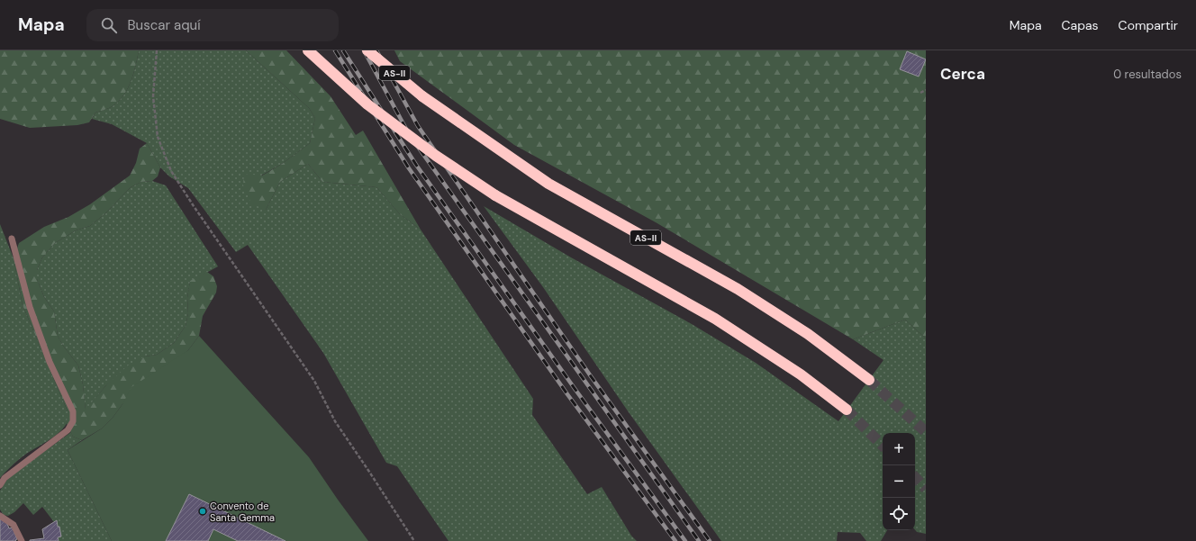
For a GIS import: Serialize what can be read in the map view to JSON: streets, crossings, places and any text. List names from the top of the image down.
{
  "streets": {
    "highway": ["AS-II"]
  },
  "places": ["Convento de Santa Gemma"],
  "page": {
    "header": "Mapa",
    "search": "Buscar aquí",
    "nav": ["Mapa", "Capas", "Compartir"],
    "heading": ["Cerca", "0 resultados"],
    "map_buttons": ["+", "−"]
  }
}
